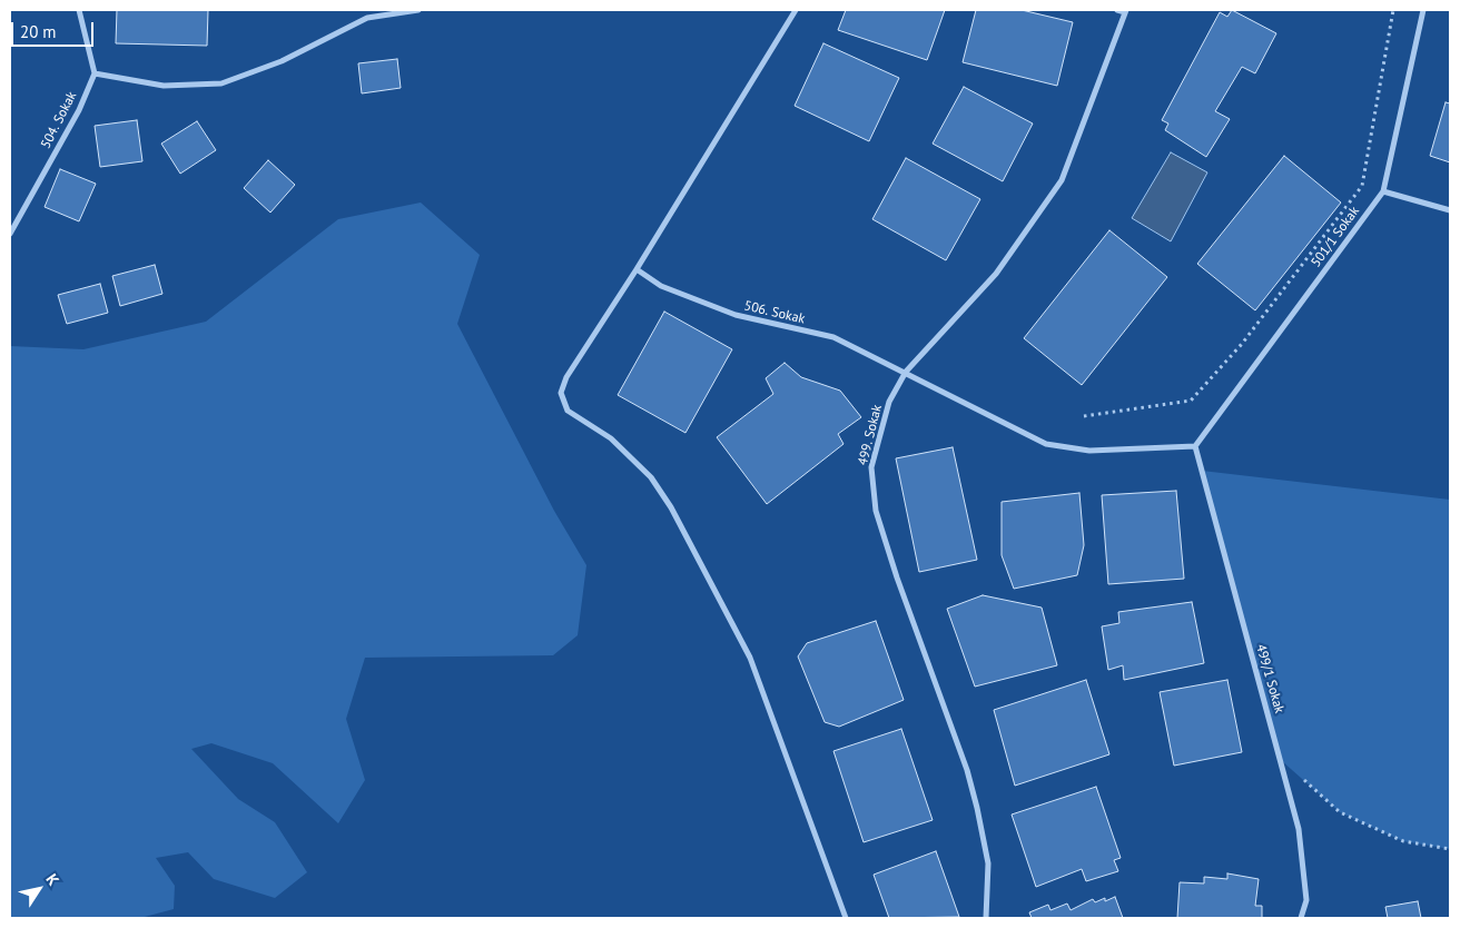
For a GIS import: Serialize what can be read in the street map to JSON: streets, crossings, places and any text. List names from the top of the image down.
{
  "streets": {
    "street": [
      "504. Sokak",
      "501/1 Sokak",
      "506. Sokak",
      "499. Sokak",
      "499/1 Sokak"
    ]
  },
  "crossings": [
    ["501/1 Sokak", "506. Sokak"],
    ["501/1 Sokak", "499/1 Sokak"],
    ["506. Sokak", "499. Sokak"],
    ["506. Sokak", "499/1 Sokak"]
  ],
  "scale_bar": "20 m",
  "north": "top right"
}
